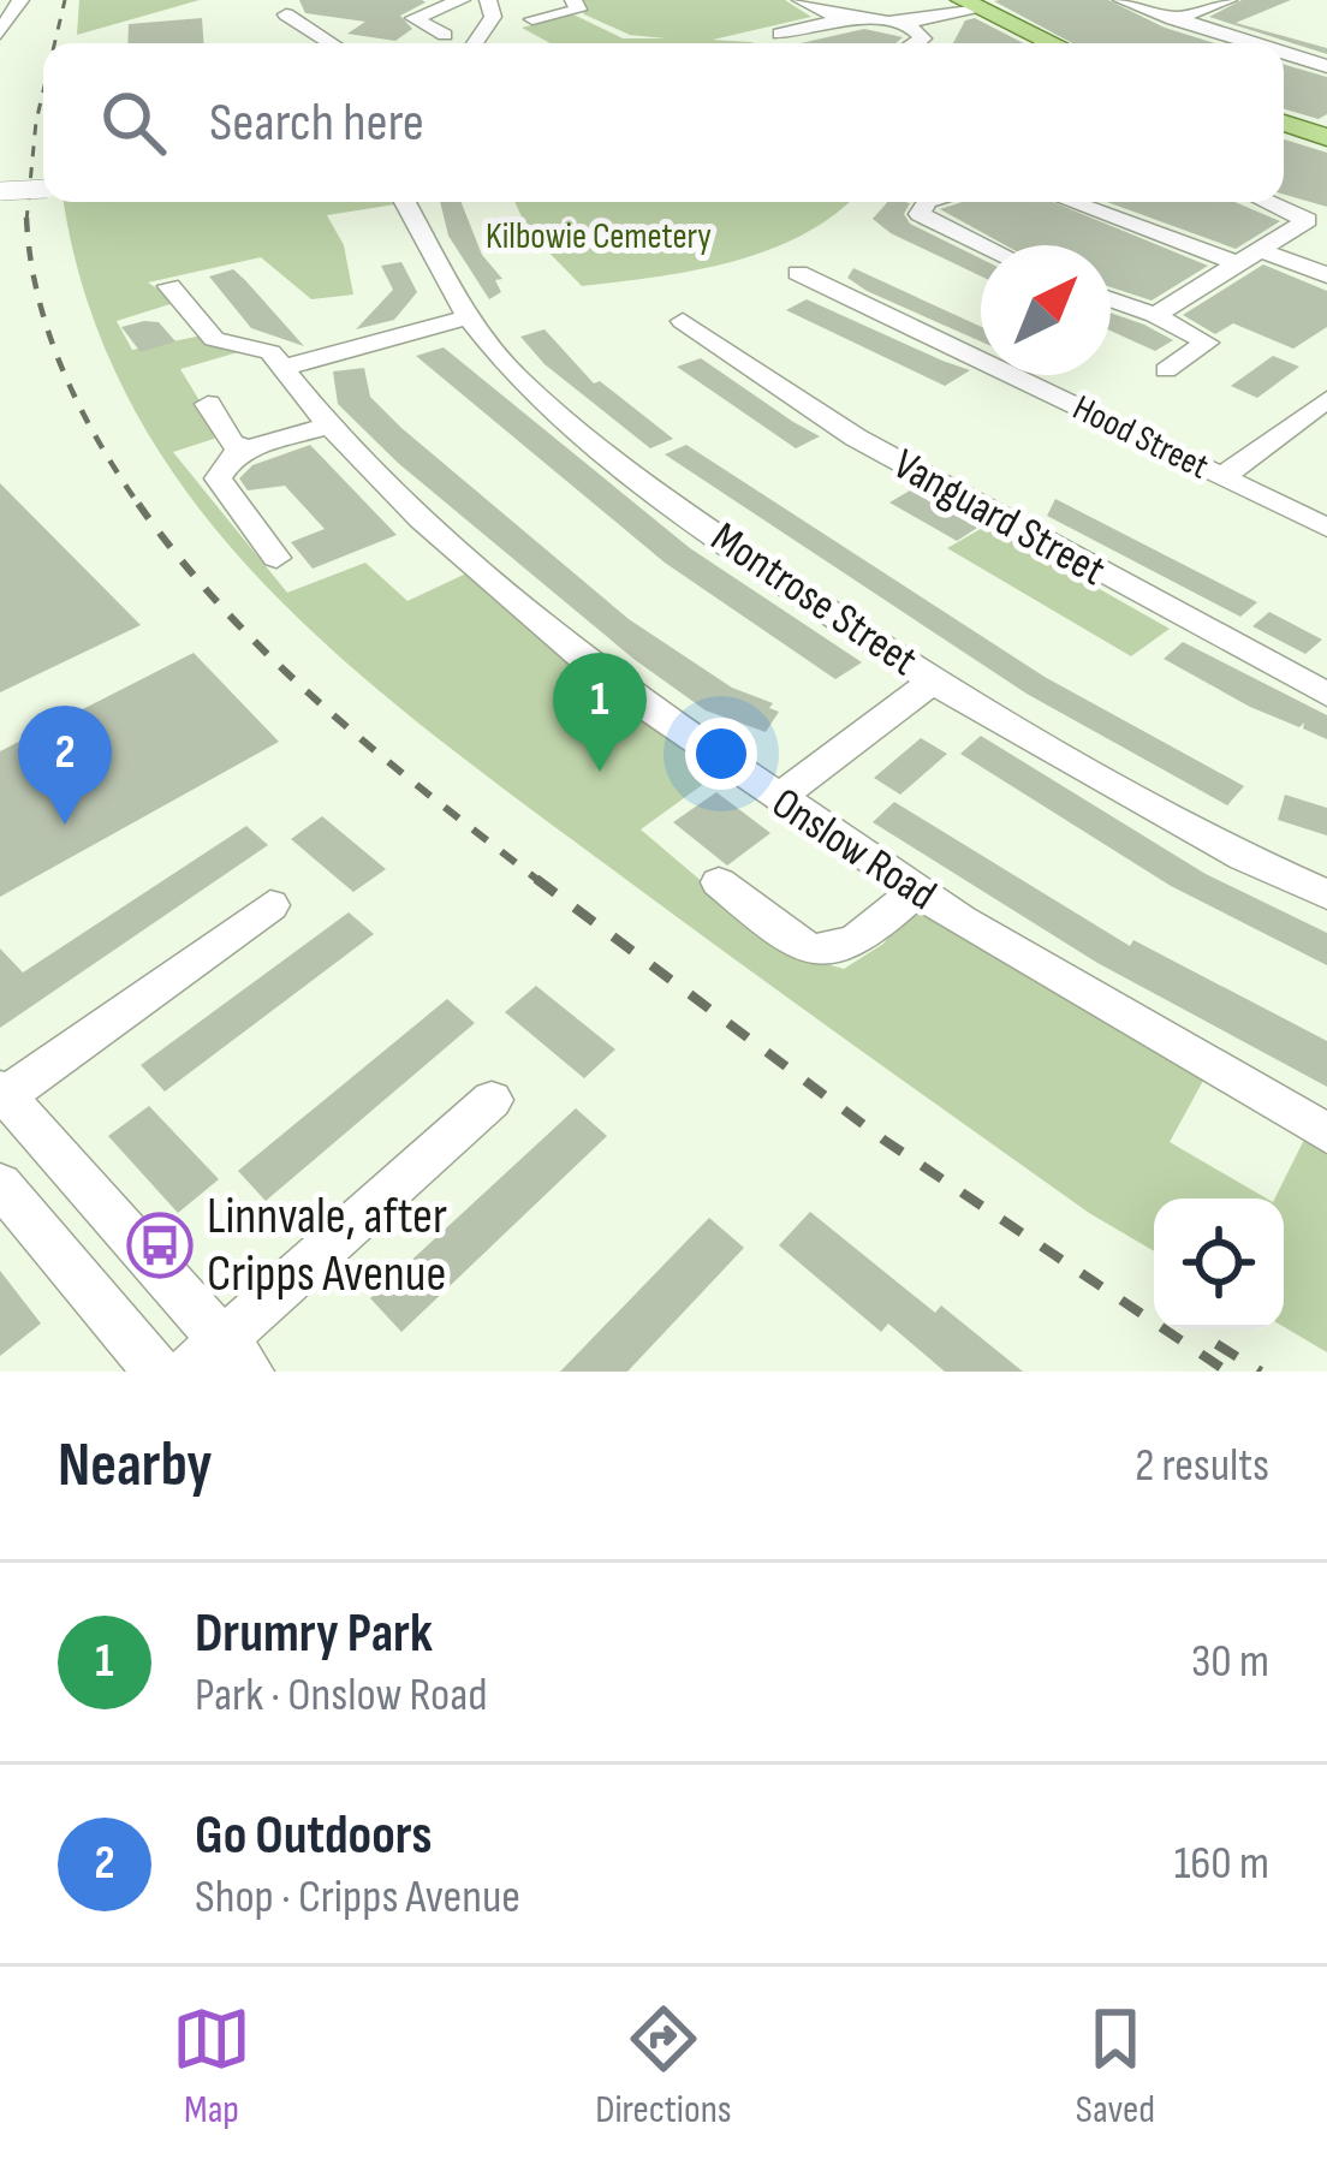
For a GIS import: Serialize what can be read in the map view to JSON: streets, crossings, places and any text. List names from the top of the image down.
{
  "streets": {
    "street": [
      "Hood Street",
      "Vanguard Street",
      "Montrose Street",
      "Onslow Road"
    ]
  },
  "parks": ["Kilbowie Cemetery"],
  "places": {
    "bus stop": ["Linnvale, after Cripps Avenue"]
  },
  "north": "top right",
  "page": {
    "search": "Search here",
    "pins": ["1", "2"],
    "heading": ["Nearby", "2 results"],
    "list": [
      {
        "mark": "1",
        "name": "Drumry Park",
        "note": "Park · Onslow Road",
        "value": "30 m"
      },
      {
        "mark": "2",
        "name": "Go Outdoors",
        "note": "Shop · Cripps Avenue",
        "value": "160 m"
      }
    ],
    "nav": ["Map", "Directions", "Saved"]
  }
}
